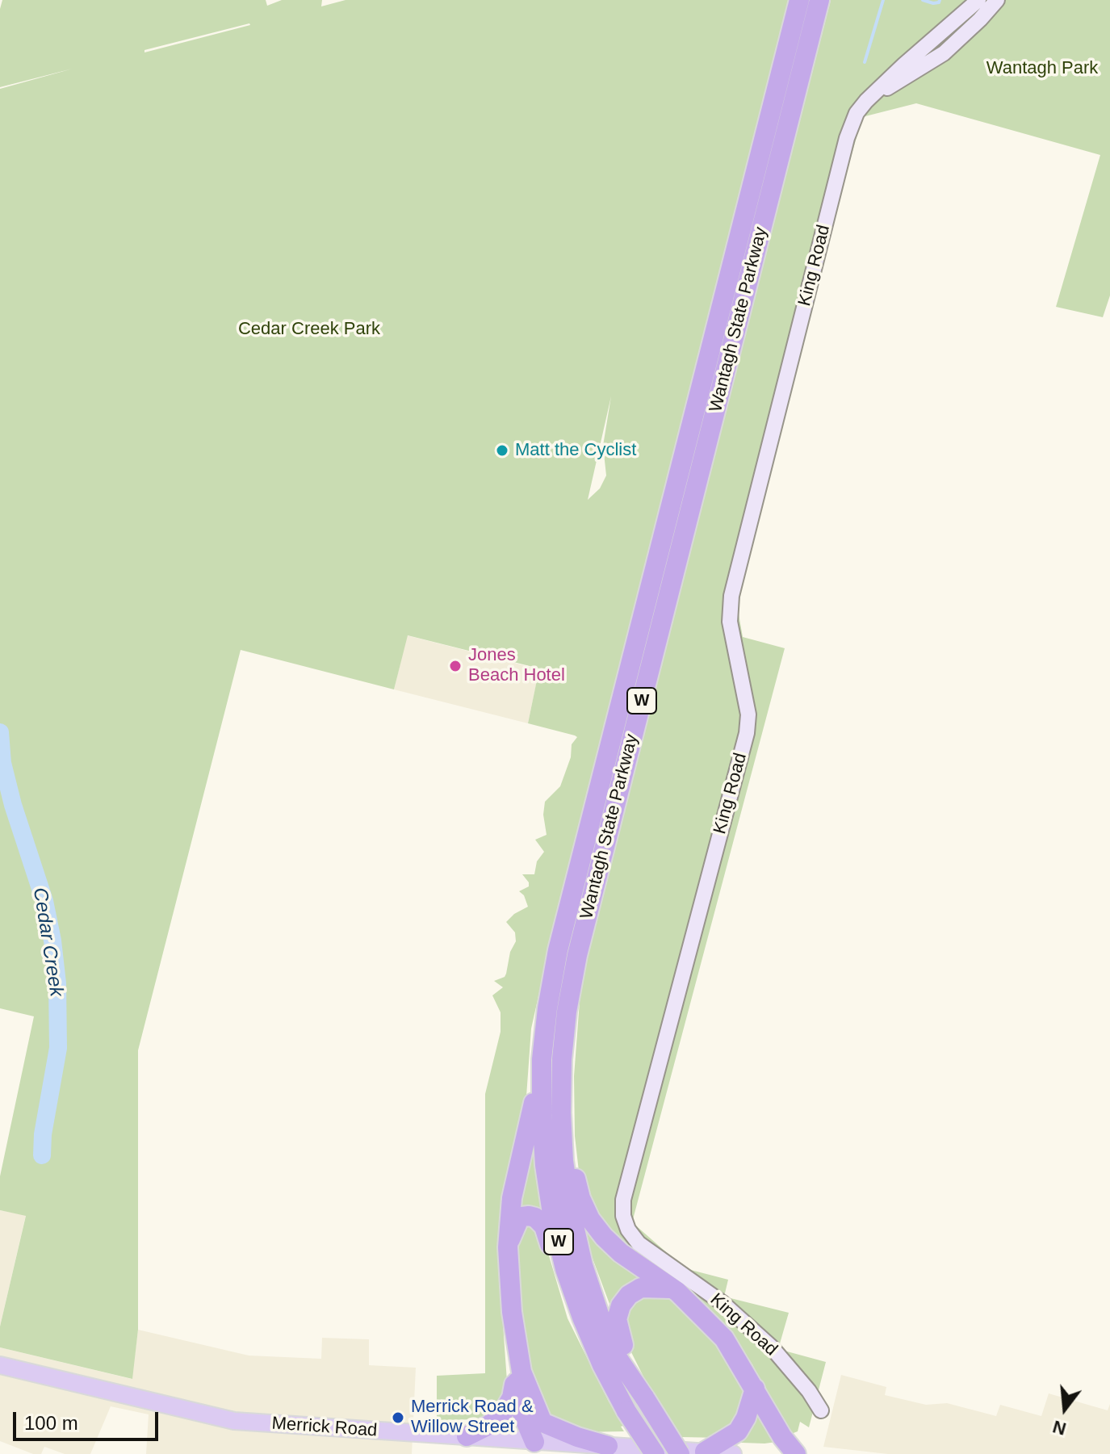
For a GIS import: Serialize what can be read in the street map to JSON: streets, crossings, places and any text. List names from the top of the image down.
{
  "streets": {
    "highway": ["Wantagh State Parkway", "W"],
    "main road": ["Merrick Road"],
    "street": ["King Road"]
  },
  "water": ["Cedar Creek"],
  "parks": ["Wantagh Park", "Cedar Creek Park"],
  "places": ["Matt the Cyclist", "Jones Beach Hotel", "Merrick Road & Willow Street"],
  "scale_bar": "100 m",
  "north": "bottom"
}
